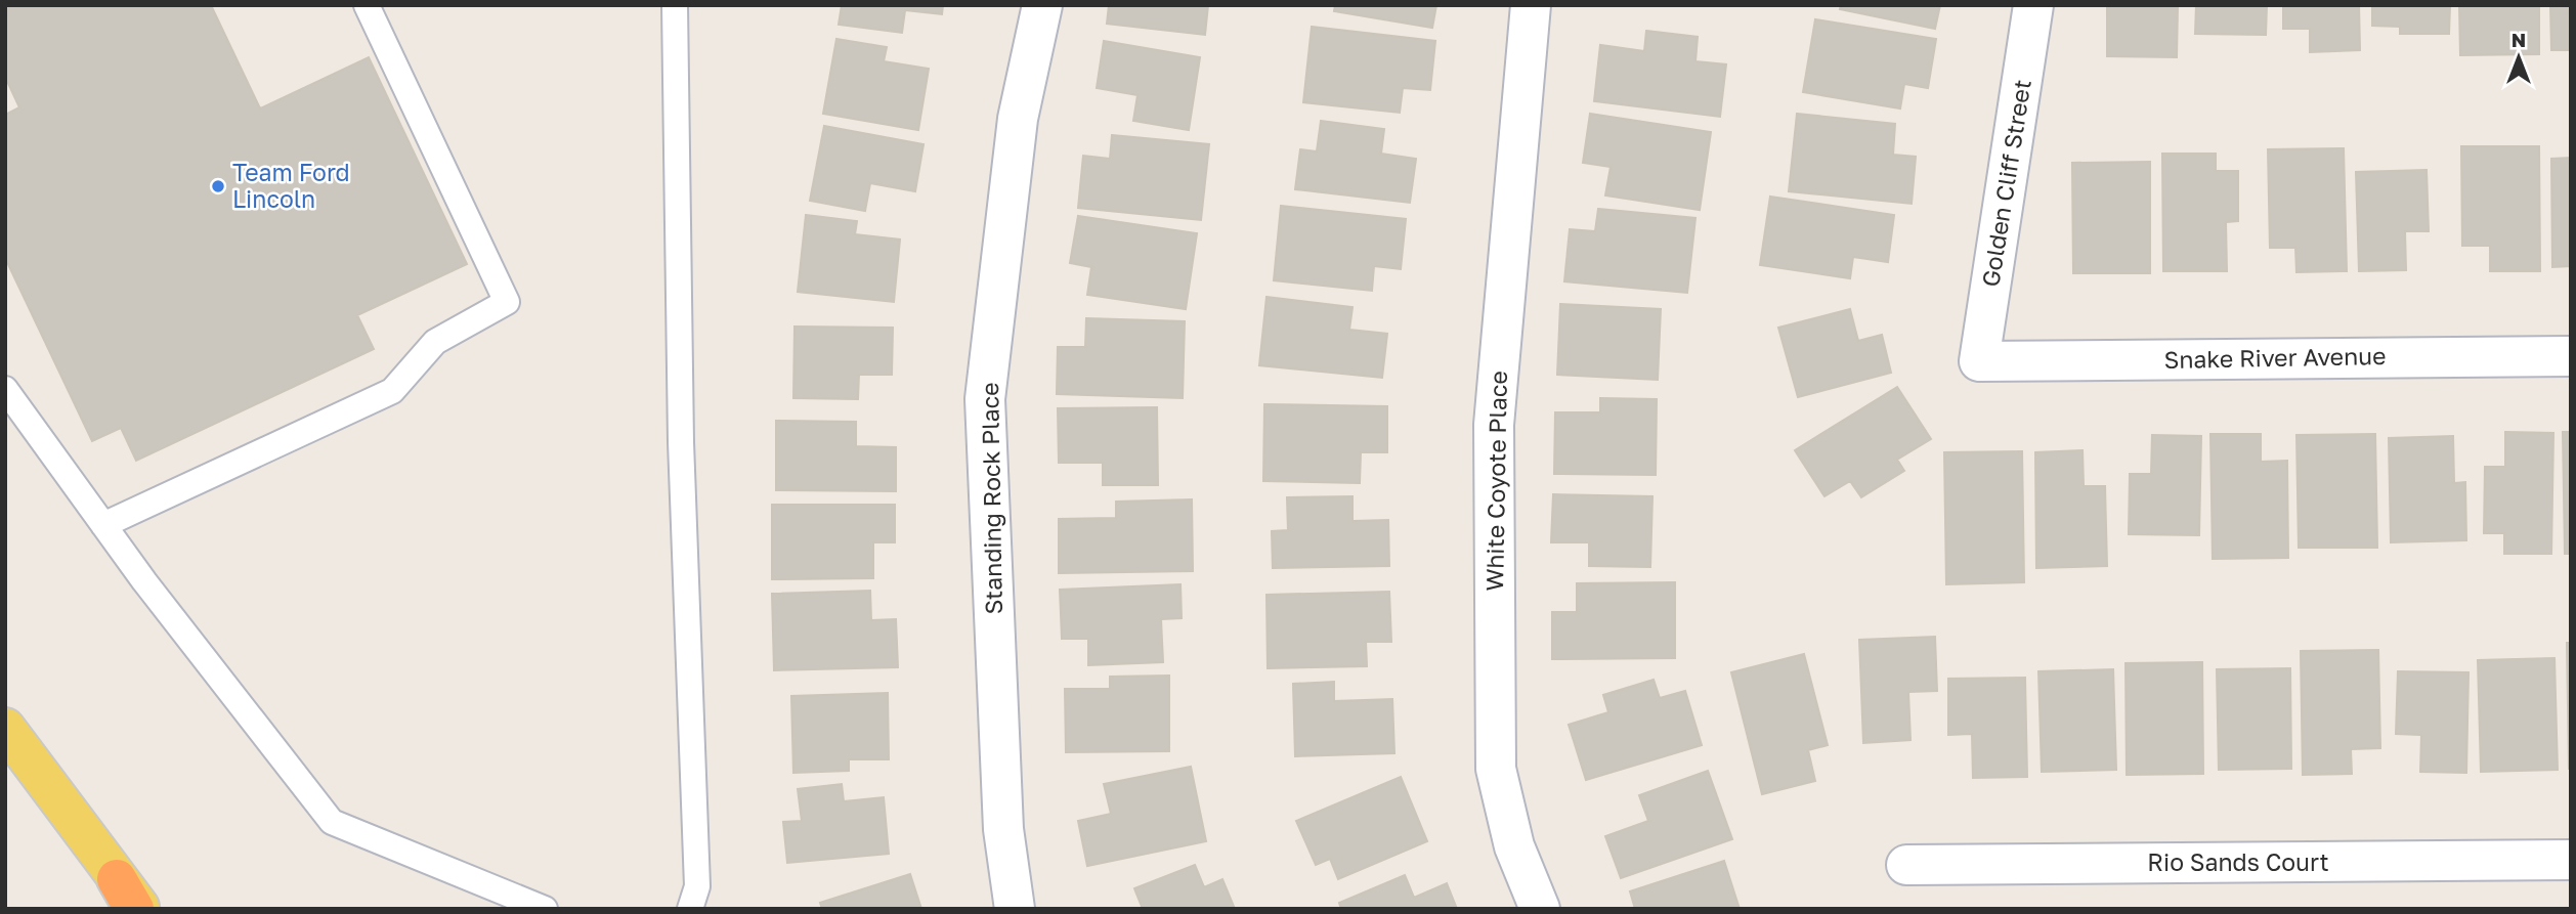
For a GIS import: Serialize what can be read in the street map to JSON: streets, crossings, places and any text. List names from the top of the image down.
{
  "streets": {
    "street": [
      "Golden Cliff Street",
      "Snake River Avenue",
      "White Coyote Place",
      "Standing Rock Place",
      "Rio Sands Court"
    ]
  },
  "crossings": [
    ["Golden Cliff Street", "Snake River Avenue"]
  ],
  "places": ["Team Ford Lincoln"],
  "north": "top"
}
